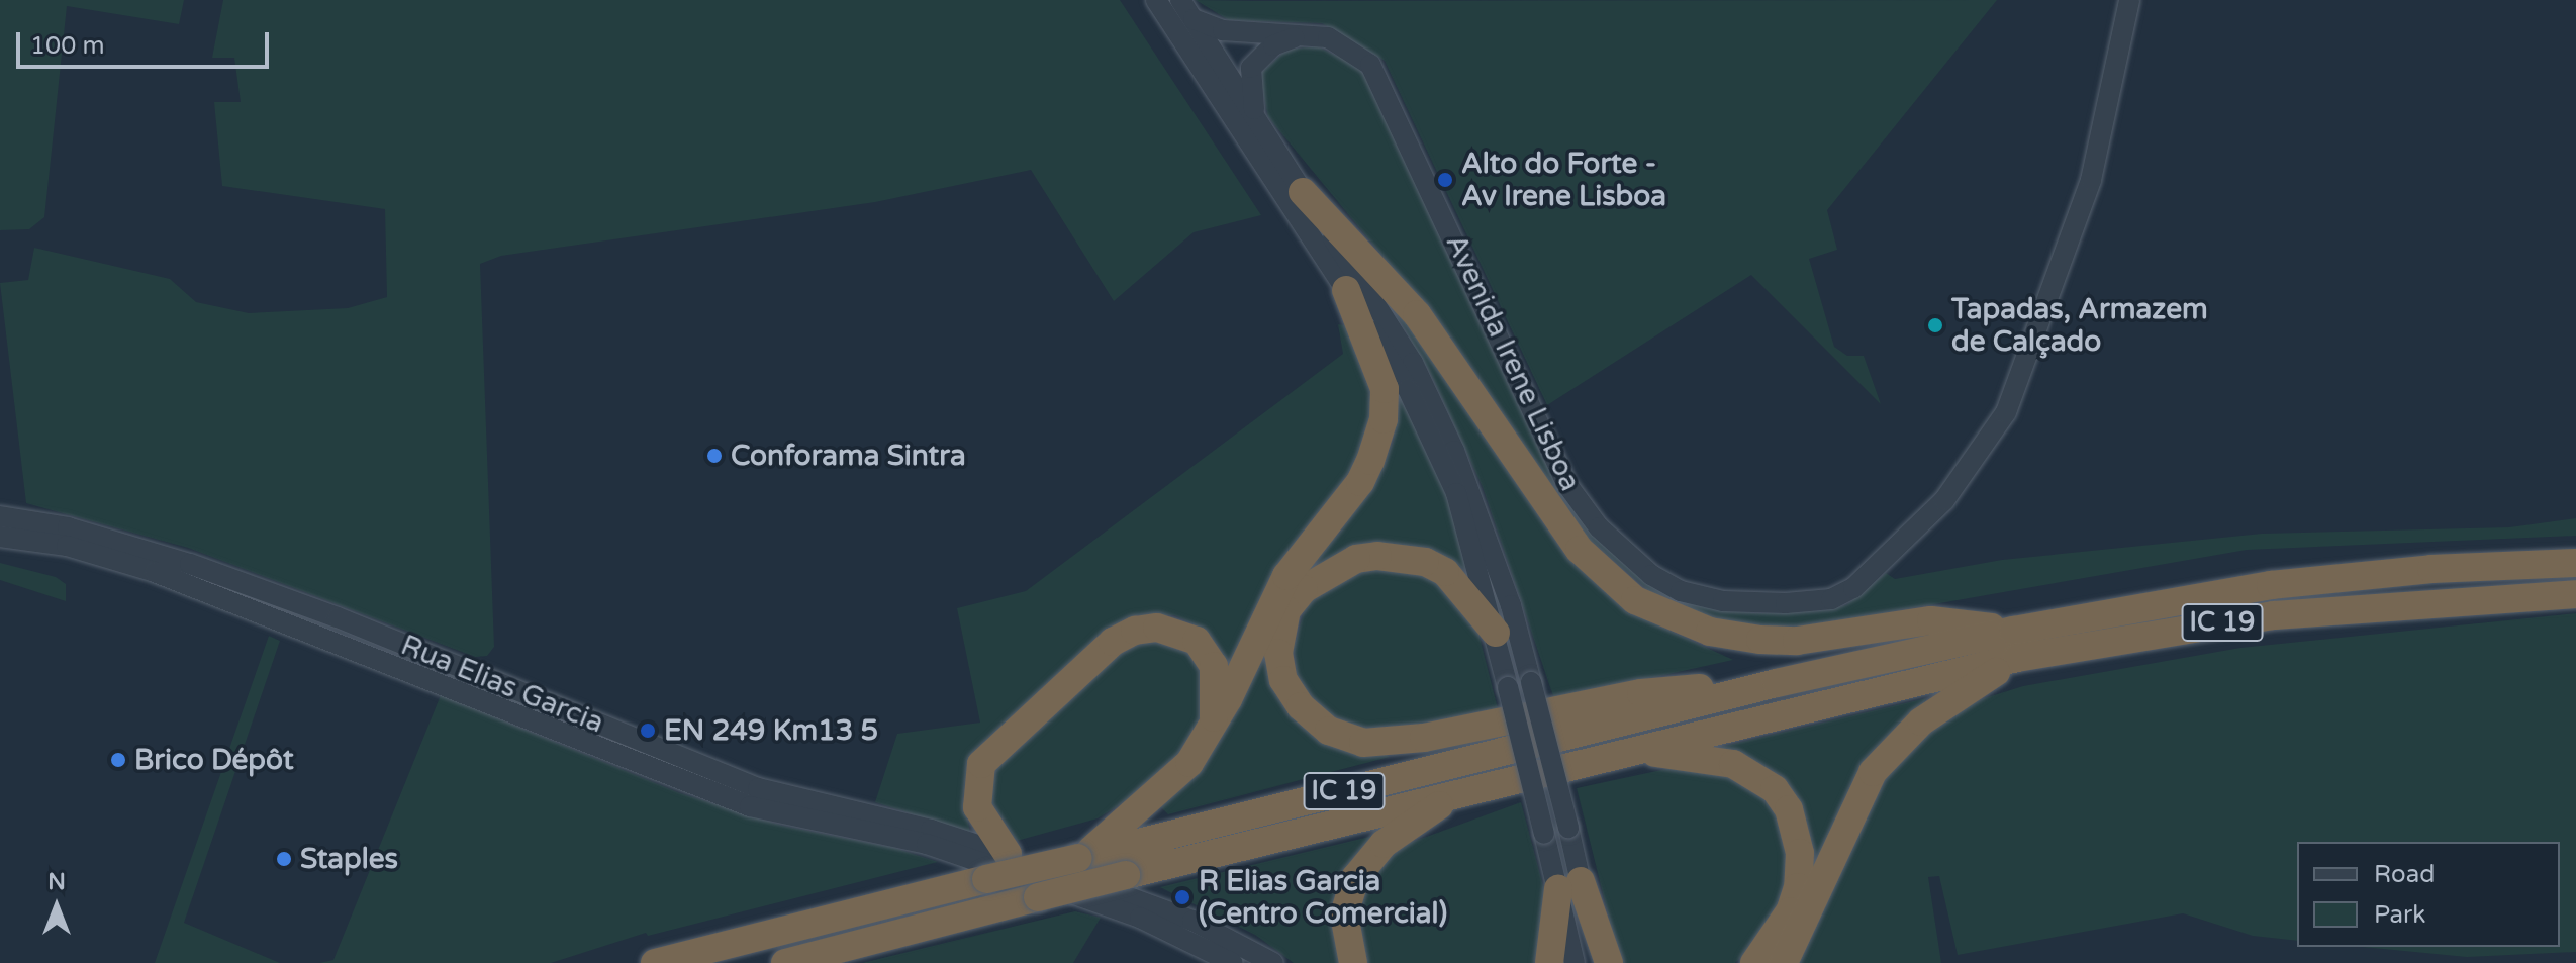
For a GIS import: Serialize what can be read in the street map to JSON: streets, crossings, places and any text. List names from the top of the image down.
{
  "streets": {
    "highway": ["IC 19"],
    "street": ["Avenida Irene Lisboa", "Rua Elias Garcia"]
  },
  "places": [
    "Alto do Forte - Av Irene Lisboa",
    "Tapadas, Armazem de Calçado",
    "Conforama Sintra",
    "EN 249 Km13 5",
    "Brico Dépôt",
    "Staples",
    "R Elias Garcia (Centro Comercial)"
  ],
  "legend": ["Road", "Park"],
  "scale_bar": "100 m",
  "north": "top"
}
